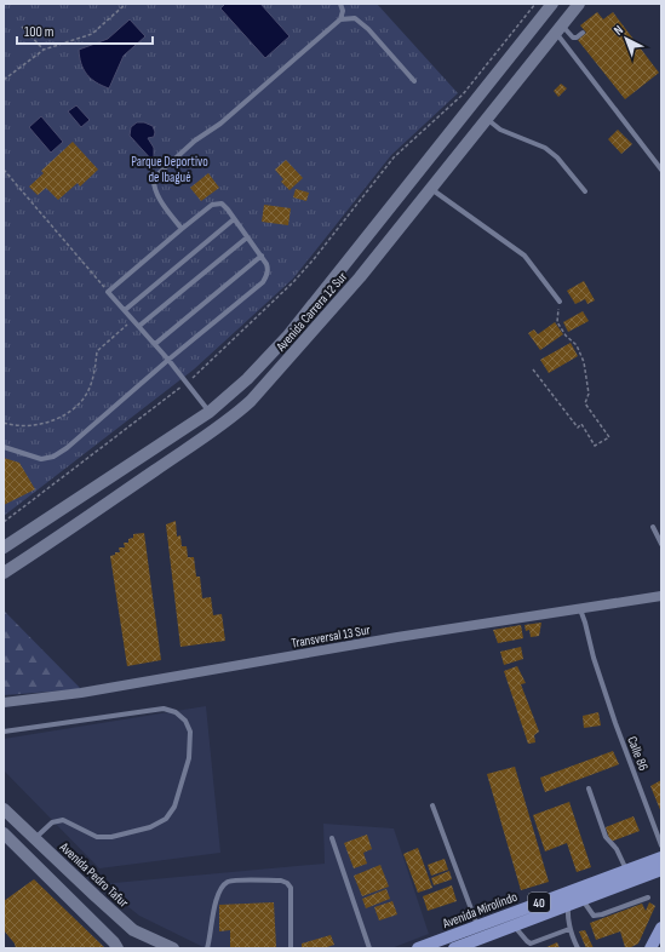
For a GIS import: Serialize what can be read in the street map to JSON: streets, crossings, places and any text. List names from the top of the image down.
{
  "streets": {
    "main road": ["40", "Avenida Mirolindo"],
    "street": ["Avenida Carrera 12 Sur", "Transversal 13 Sur", "Avenida Pedro Tafur"],
    "lane": ["Calle 86"]
  },
  "crossings": [
    ["Transversal 13 Sur", "Calle 86"]
  ],
  "parks": ["Parque Deportivo de Ibagué"],
  "scale_bar": "100 m",
  "north": "top left"
}
